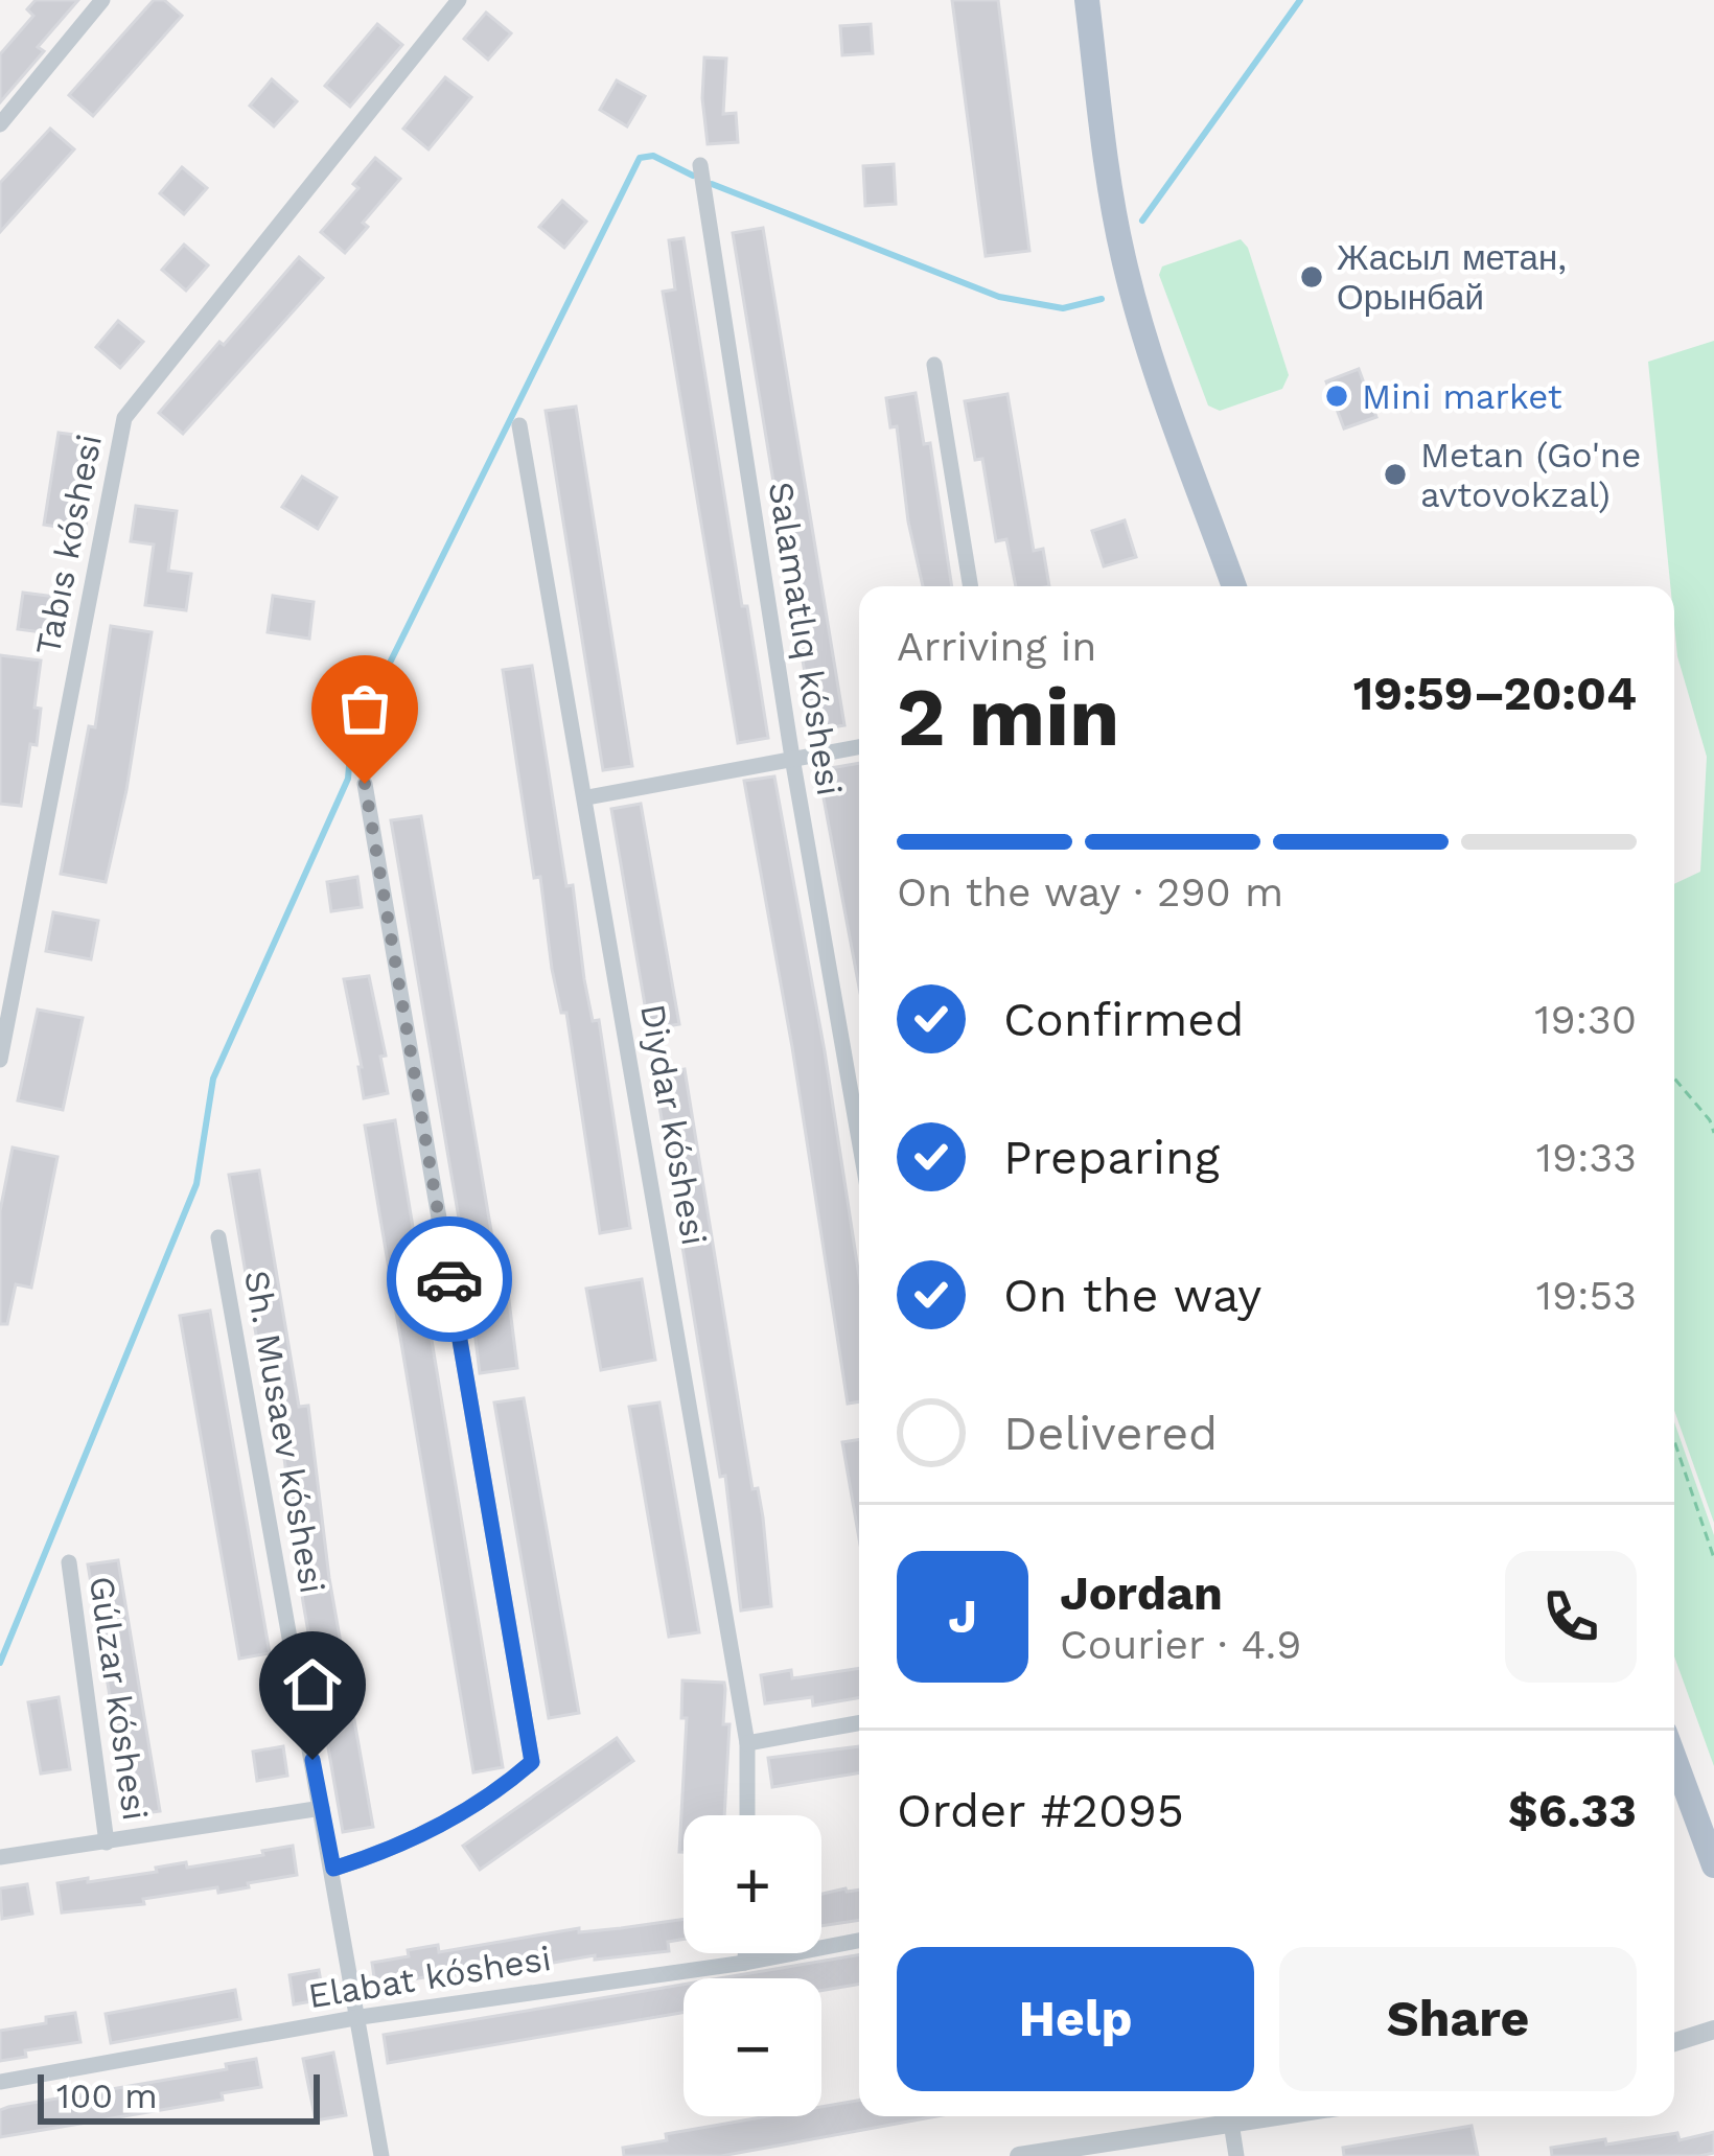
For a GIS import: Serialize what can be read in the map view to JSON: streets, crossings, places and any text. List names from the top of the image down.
{
  "streets": {
    "street": [
      "Tabıs kóshesi",
      "Salamatlıq kóshesi",
      "Diydar kóshesi",
      "Sh. Musaev kóshesi",
      "Gúlzar kóshesi",
      "Elabat kóshesi"
    ]
  },
  "crossings": [
    ["Sh. Musaev kóshesi", "Elabat kóshesi"]
  ],
  "places": ["Жасыл метан, Орынбай", "Mini market", "Metan (Go'ne avtovokzal)"],
  "scale_bar": "100 m",
  "page": {
    "heading": ["2 min", "Arriving in", "19:59–20:04"],
    "panel": [
      "Jordan",
      "Courier · 4.9",
      "Order #2095",
      "$6.33"
    ],
    "bar": "On the way · 290 m",
    "list": [
      ["Confirmed", "19:30"],
      ["Preparing", "19:33"],
      ["On the way", "19:53"],
      "Delivered"
    ],
    "round": "J",
    "map_buttons": ["+", "−"],
    "buttons": ["Help", "Share"],
    "scale": "100 m"
  }
}
